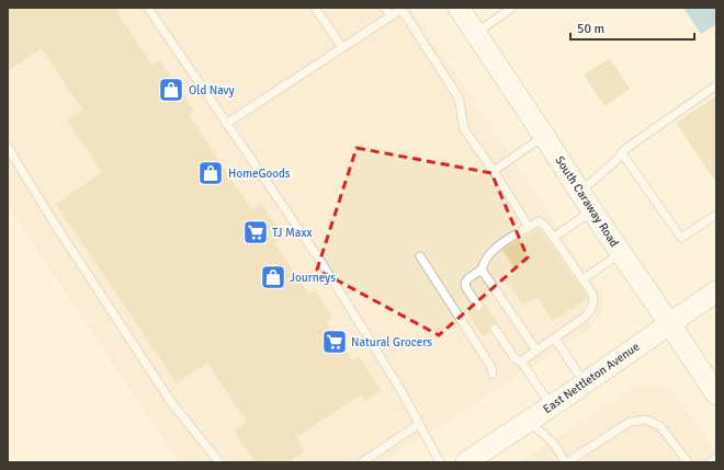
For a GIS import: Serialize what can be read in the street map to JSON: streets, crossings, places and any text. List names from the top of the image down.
{
  "streets": {
    "street": ["South Caraway Road", "East Nettleton Avenue"]
  },
  "crossings": [
    ["South Caraway Road", "East Nettleton Avenue"]
  ],
  "places": {
    "shop": ["Old Navy", "HomeGoods", "Journeys"],
    "supermarket": ["TJ Maxx", "Natural Grocers"]
  },
  "scale_bar": "50 m"
}
